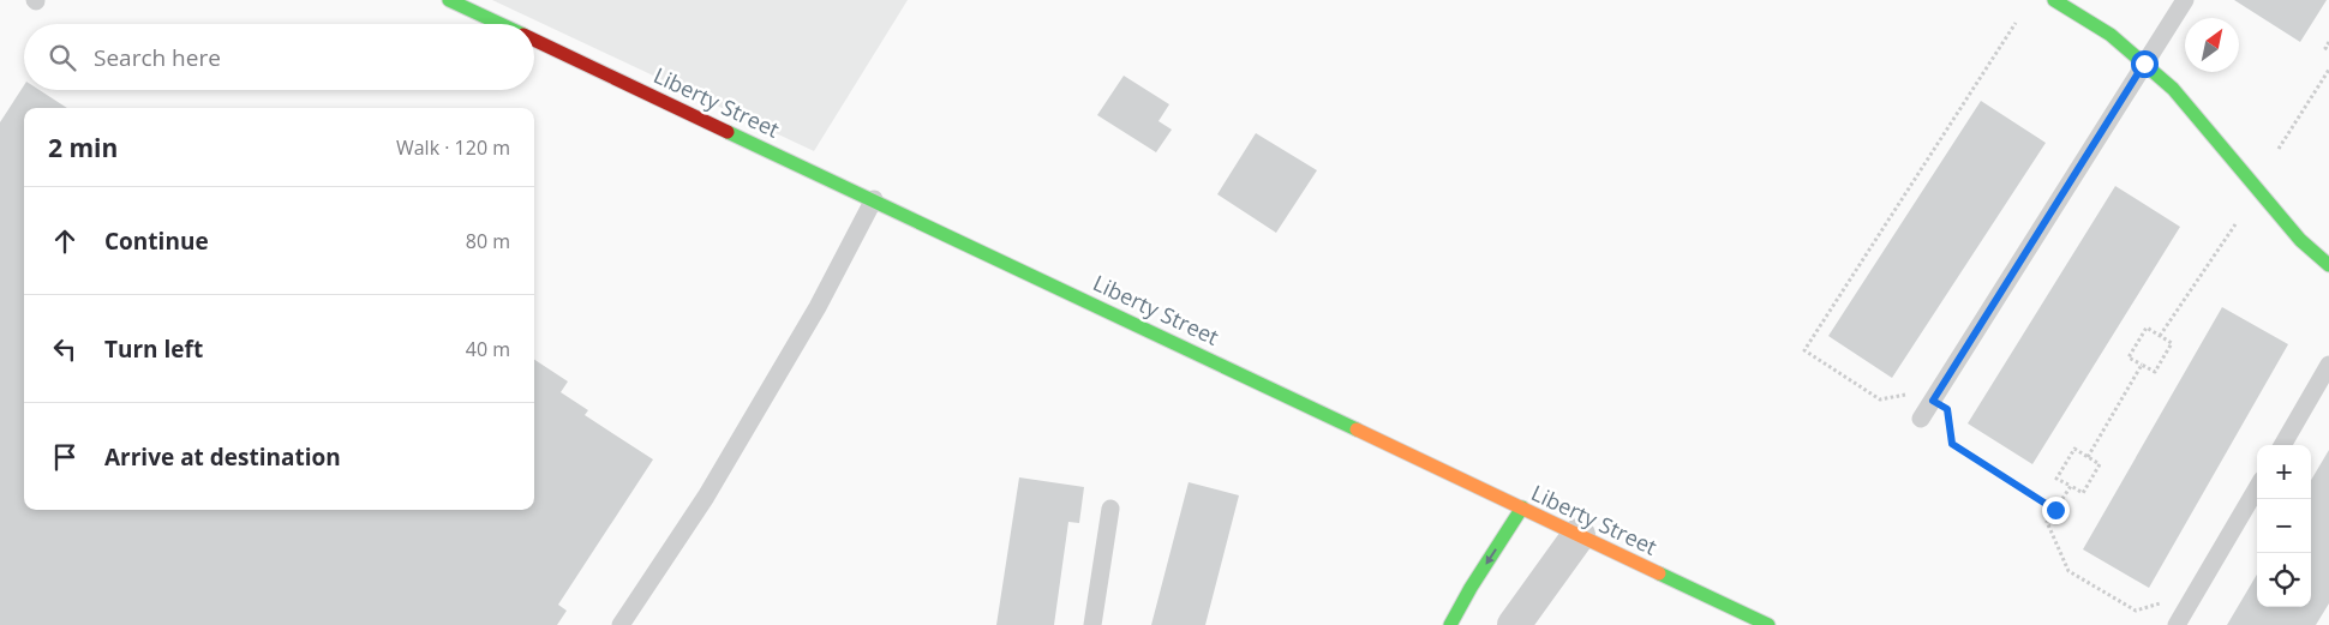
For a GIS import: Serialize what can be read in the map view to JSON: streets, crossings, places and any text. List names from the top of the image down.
{
  "streets": {
    "street": ["Liberty Street"]
  },
  "north": "top right",
  "page": {
    "search": "Search here",
    "heading": ["2 min", "Walk · 120 m"],
    "list": [
      ["Continue", "80 m"],
      ["Turn left", "40 m"],
      "Arrive at destination"
    ],
    "map_buttons": ["+", "−"]
  }
}
